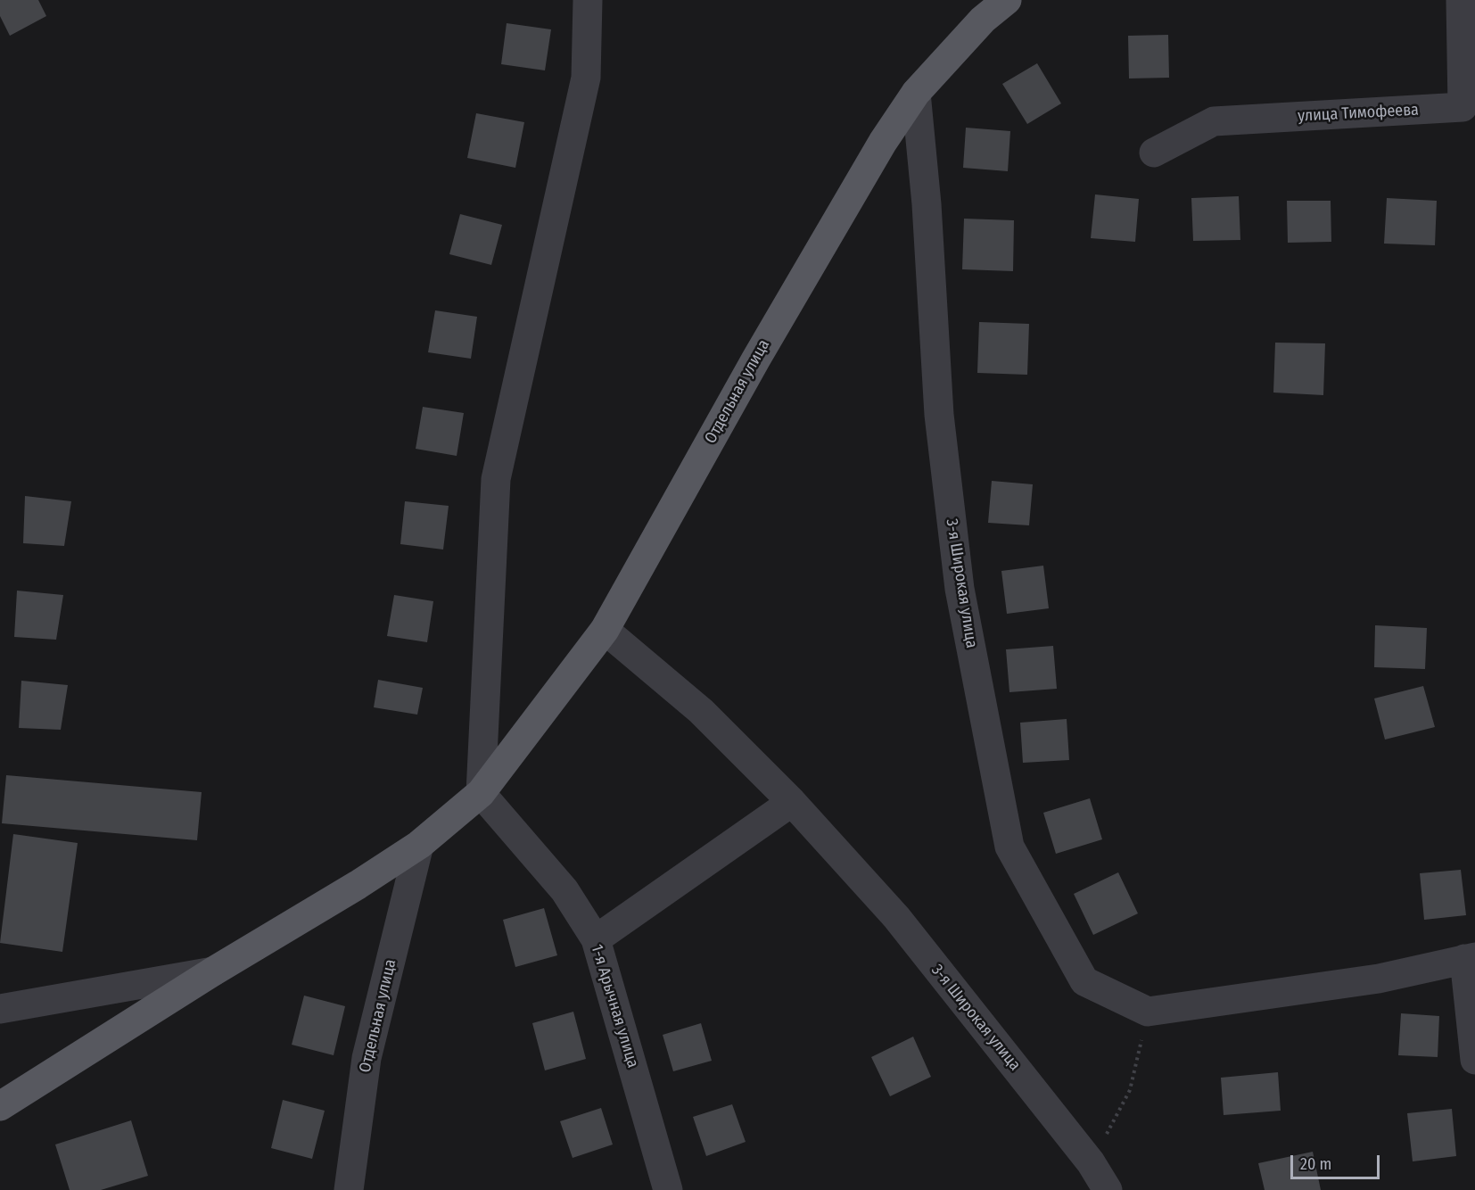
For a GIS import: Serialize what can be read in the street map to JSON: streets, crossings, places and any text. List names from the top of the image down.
{
  "streets": {
    "main road": ["Отдельная улица"],
    "street": ["улица Тимофеева", "3-я Широкая улица", "1-я Арычная улица"]
  },
  "crossings": [
    ["Отдельная улица", "3-я Широкая улица"],
    ["Отдельная улица", "1-я Арычная улица"]
  ],
  "scale_bar": "20 m"
}
